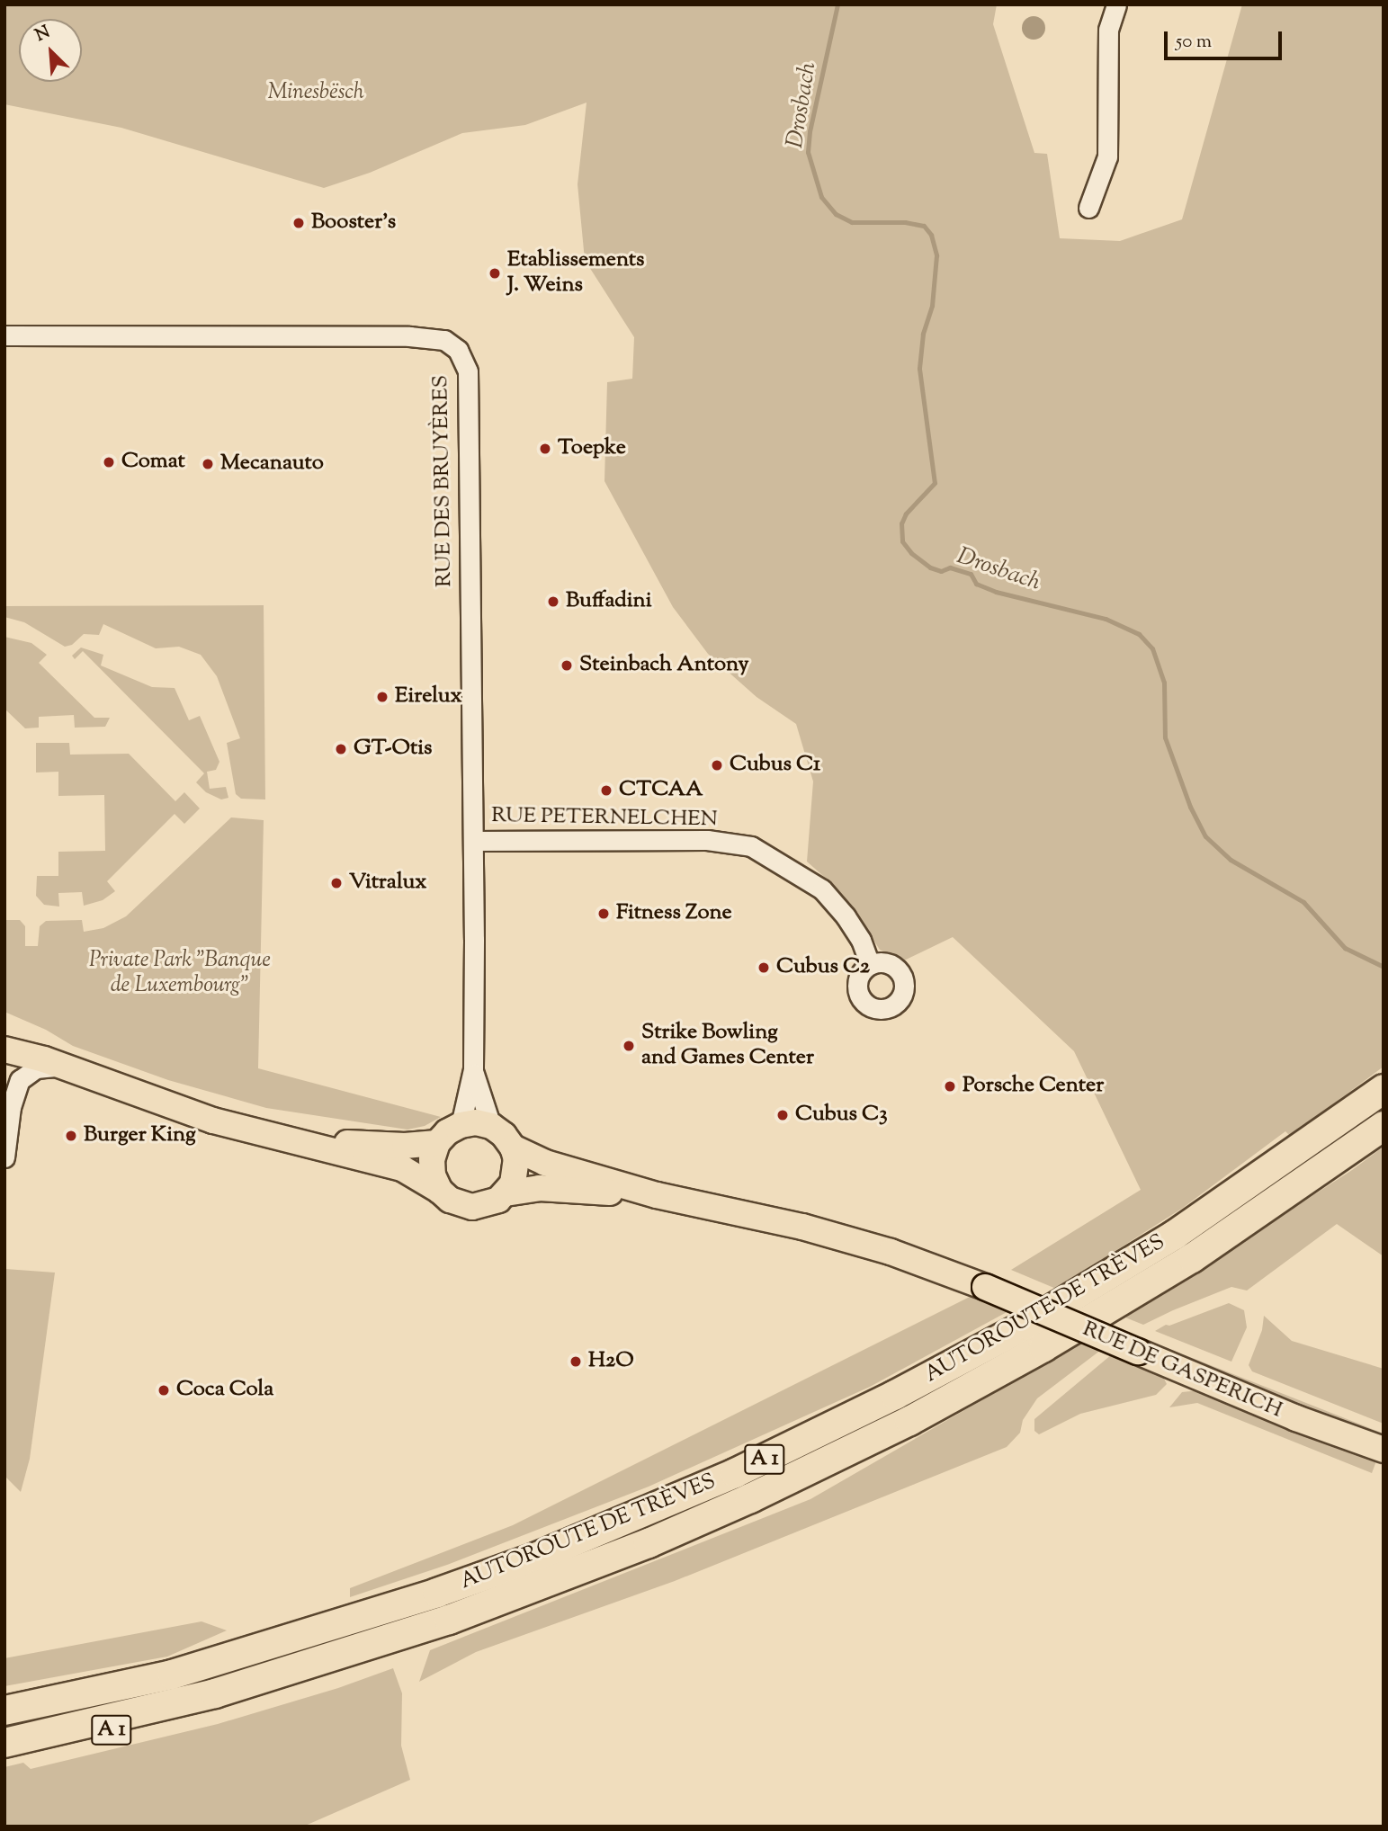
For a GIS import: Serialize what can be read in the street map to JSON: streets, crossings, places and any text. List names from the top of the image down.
{
  "streets": {
    "highway": ["AUTOROUTE DE TRÈVES", "A 1"],
    "main road": ["RUE DE GASPERICH"],
    "street": ["RUE DES BRUYÈRES", "RUE PETERNELCHEN"]
  },
  "crossings": [
    ["RUE DES BRUYÈRES", "RUE PETERNELCHEN"],
    ["AUTOROUTE DE TRÈVES", "A 1"]
  ],
  "water": ["Drosbach"],
  "parks": ["Minesbësch", "Private Park \"Banque de Luxembourg\""],
  "places": [
    "Booster's",
    "Etablissements J. Weins",
    "Toepke",
    "Comat",
    "Mecanauto",
    "Buffadini",
    "Steinbach Antony",
    "Eirelux",
    "GT-Otis",
    "Cubus C1",
    "CTCAA",
    "Vitralux",
    "Fitness Zone",
    "Cubus C2",
    "Strike Bowling and Games Center",
    "Porsche Center",
    "Cubus C3",
    "Burger King",
    "H2O",
    "Coca Cola"
  ],
  "scale_bar": "50 m",
  "north": "top left"
}
